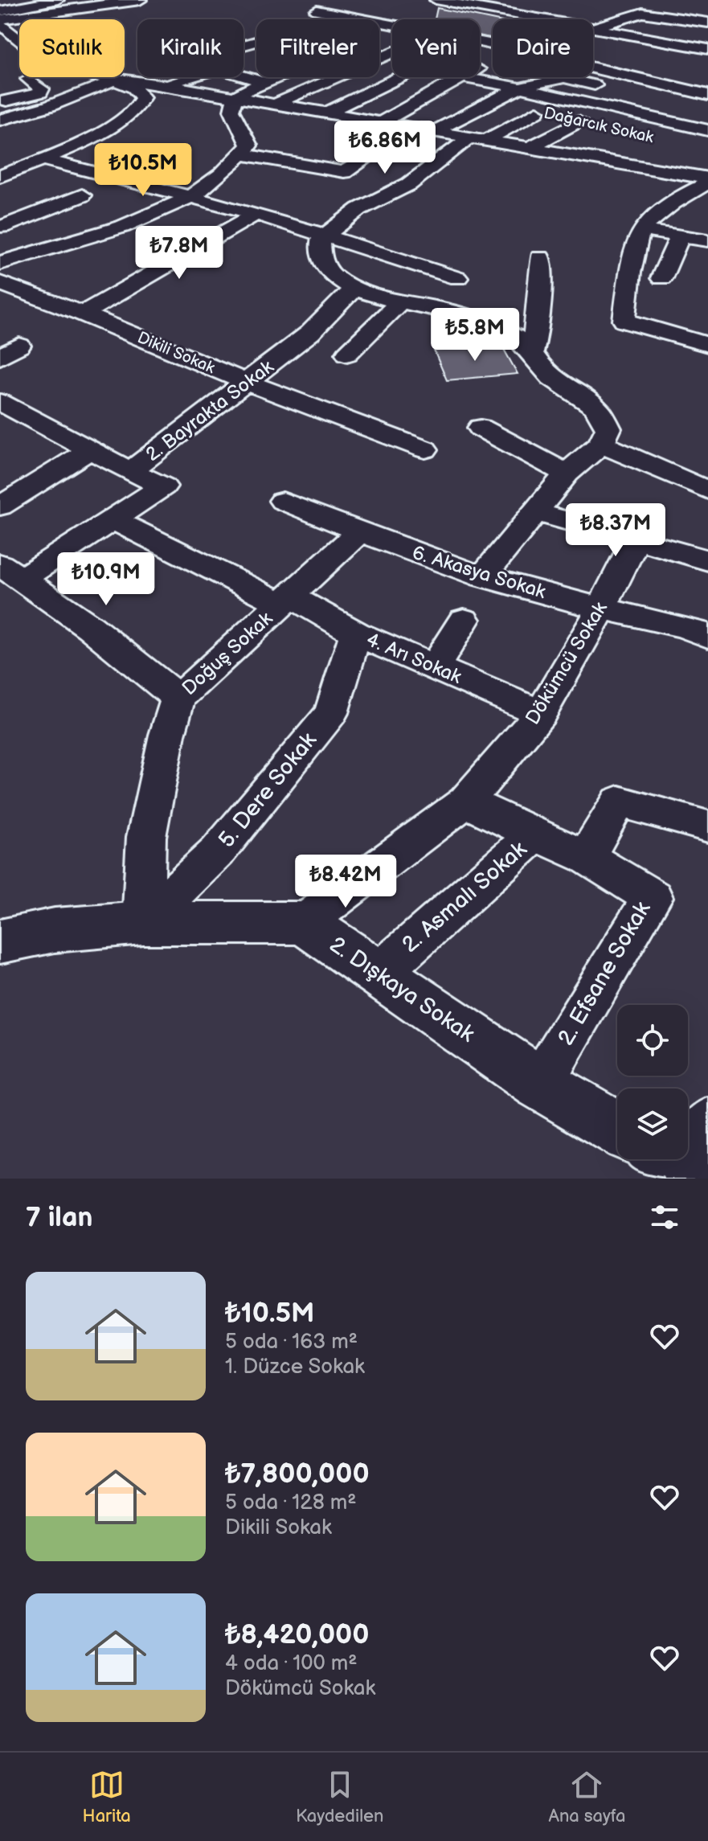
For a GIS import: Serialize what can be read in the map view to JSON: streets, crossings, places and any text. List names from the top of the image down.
{
  "streets": {
    "street": [
      "Dağarcık Sokak",
      "Dikili Sokak",
      "2. Bayrakta Sokak",
      "6. Akasya Sokak",
      "Doğuş Sokak",
      "4. Arı Sokak",
      "Dökümcü Sokak",
      "5. Dere Sokak",
      "2. Asmalı Sokak",
      "2. Efsane Sokak",
      "2. Dışkaya Sokak"
    ]
  },
  "crossings": [
    ["Dikili Sokak", "2. Bayrakta Sokak"],
    ["2. Bayrakta Sokak", "4. Arı Sokak"],
    ["6. Akasya Sokak", "Doğuş Sokak"],
    ["6. Akasya Sokak", "Dökümcü Sokak"],
    ["Doğuş Sokak", "4. Arı Sokak"],
    ["Doğuş Sokak", "5. Dere Sokak"],
    ["4. Arı Sokak", "Dökümcü Sokak"],
    ["4. Arı Sokak", "5. Dere Sokak"],
    ["Dökümcü Sokak", "2. Dışkaya Sokak"],
    ["2. Asmalı Sokak", "2. Efsane Sokak"],
    ["2. Asmalı Sokak", "2. Dışkaya Sokak"],
    ["2. Efsane Sokak", "2. Dışkaya Sokak"]
  ],
  "page": {
    "chip": [
      "Satılık",
      "Kiralık",
      "Filtreler",
      "Yeni",
      "Daire"
    ],
    "price": [
      "₺6.86M",
      "₺10.5M",
      "₺7.8M",
      "₺5.8M",
      "₺8.37M",
      "₺10.9M",
      "₺8.42M"
    ],
    "heading": "7 ilan",
    "list": [
      {
        "name": "₺10.5M",
        "note": "5 oda · 163 m² · 1. Düzce Sokak"
      },
      {
        "name": "₺7,800,000",
        "note": "5 oda · 128 m² · Dikili Sokak"
      },
      {
        "name": "₺8,420,000",
        "note": "4 oda · 100 m² · Dökümcü Sokak"
      }
    ],
    "tabs": ["Harita", "Kaydedilen", "Ana sayfa"]
  }
}
